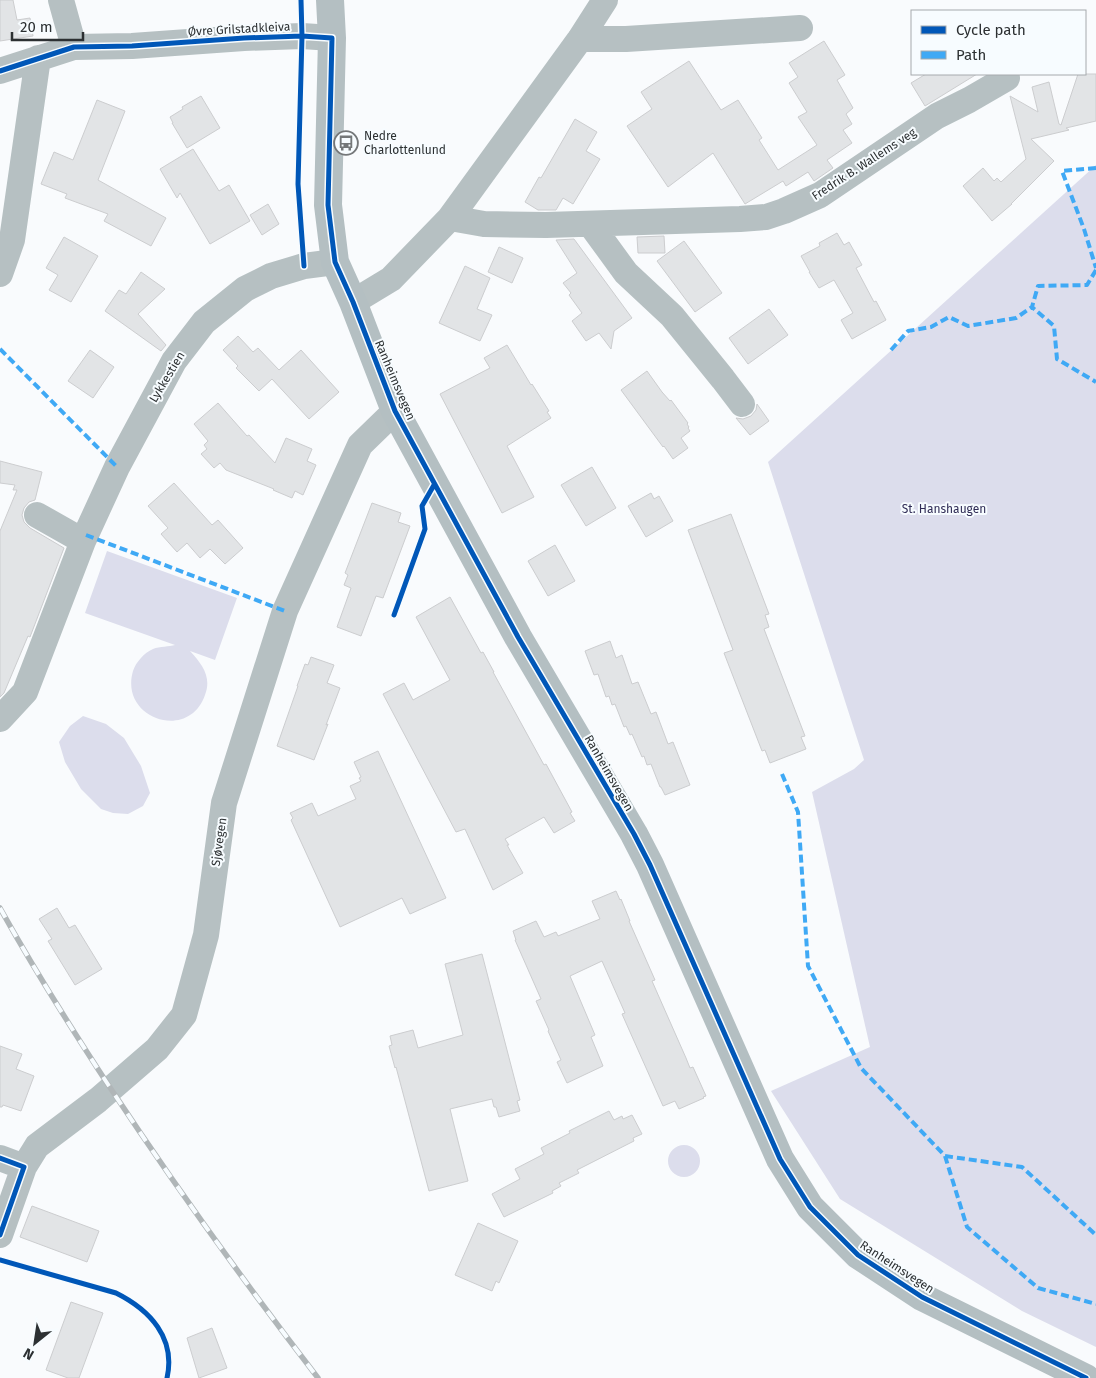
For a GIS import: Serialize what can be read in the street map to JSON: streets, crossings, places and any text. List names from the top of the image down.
{
  "streets": {
    "street": [
      "Øvre Grilstadkleiva",
      "Fredrik B. Wallems veg",
      "Lykkestien",
      "Ranheimsvegen",
      "Sjøvegen"
    ]
  },
  "crossings": [
    ["Øvre Grilstadkleiva", "Ranheimsvegen"],
    ["Lykkestien", "Ranheimsvegen"],
    ["Ranheimsvegen", "Sjøvegen"]
  ],
  "parks": ["St. Hanshaugen"],
  "places": {
    "bus stop": ["Nedre Charlottenlund"]
  },
  "legend": ["Cycle path", "Path"],
  "scale_bar": "20 m",
  "north": "bottom left"
}
